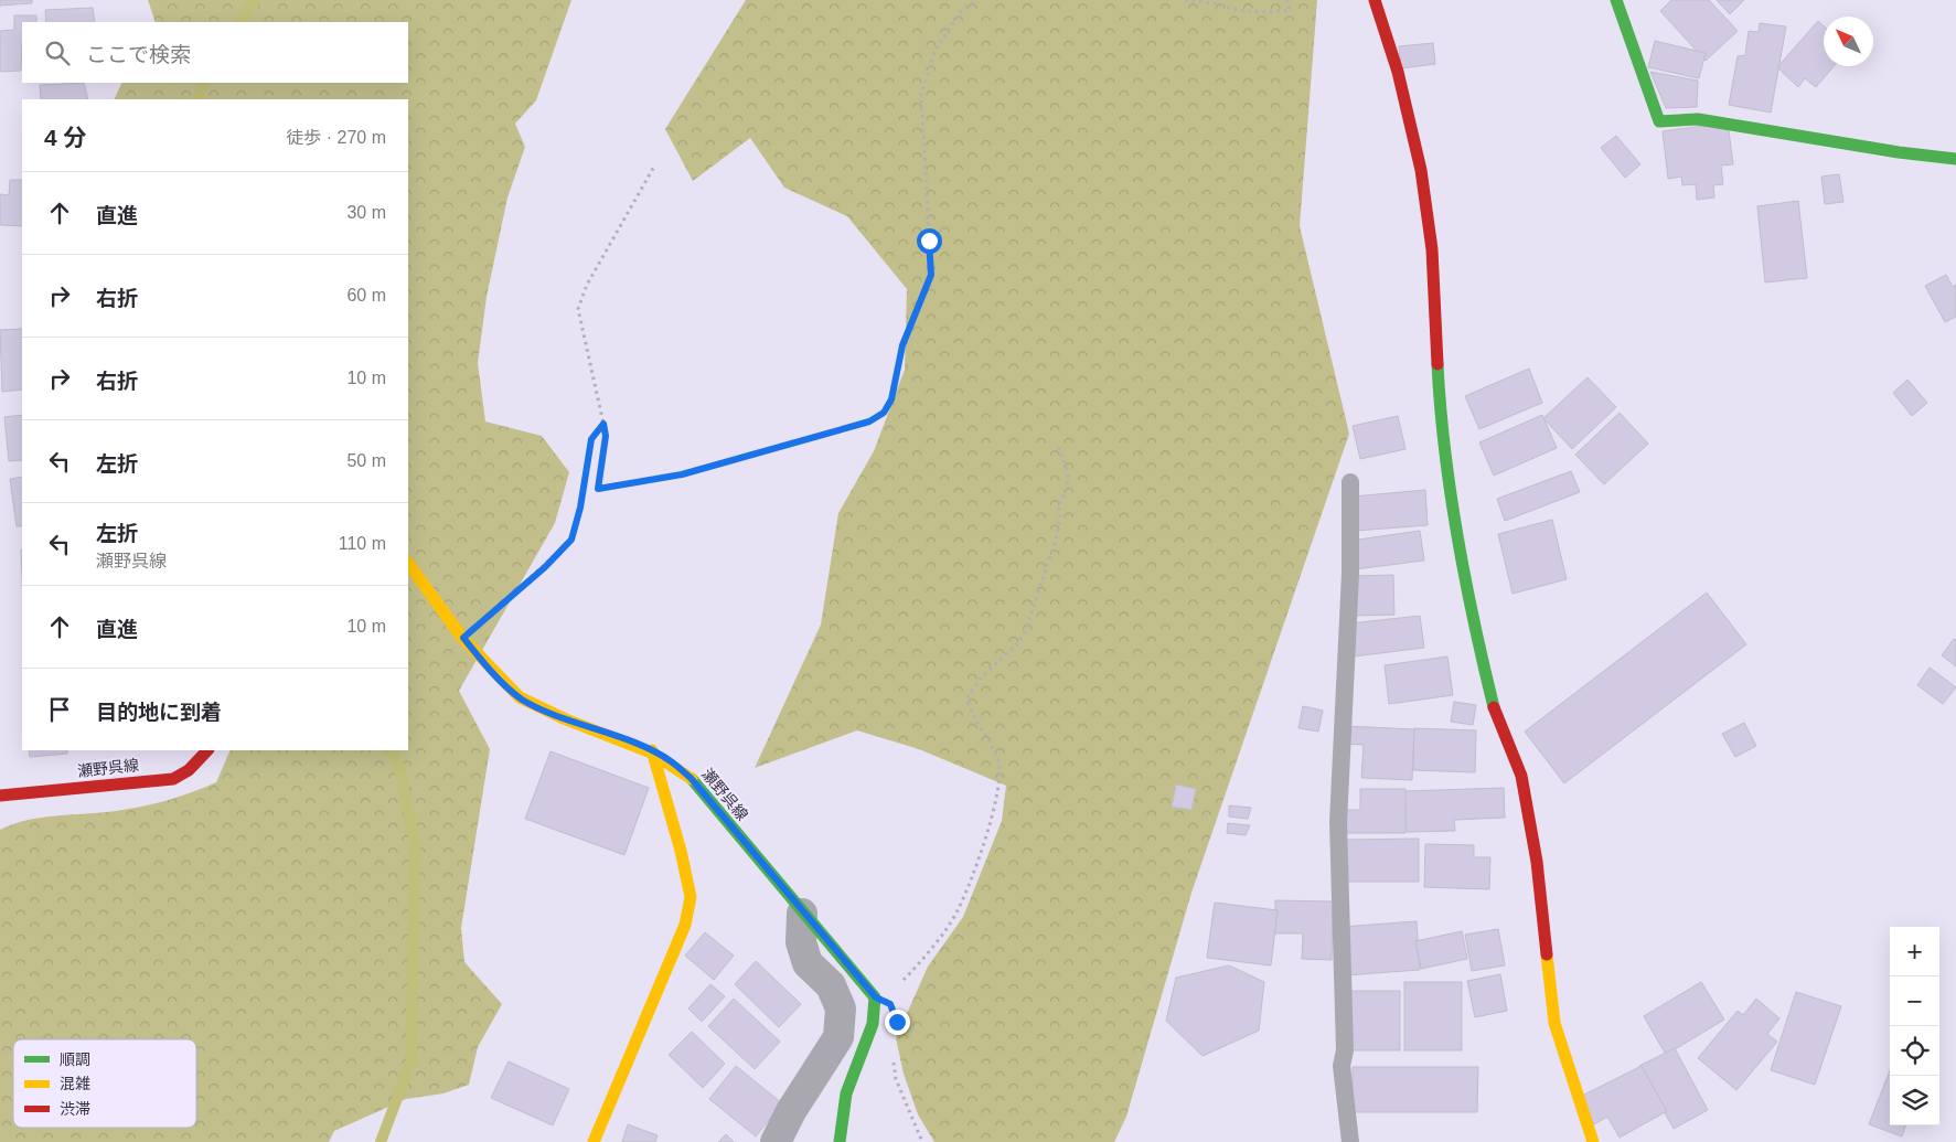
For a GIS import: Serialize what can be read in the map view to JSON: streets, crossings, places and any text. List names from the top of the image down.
{
  "streets": {
    "street": ["瀬野呉線"]
  },
  "legend": ["順調", "混雑", "渋滞"],
  "north": "top left",
  "page": {
    "search": "ここで検索",
    "heading": ["4 分", "徒歩 · 270 m"],
    "list": [
      ["直進", "30 m"],
      ["右折", "60 m"],
      ["右折", "10 m"],
      ["左折", "50 m"],
      ["左折", "瀬野呉線", "110 m"],
      ["直進", "10 m"],
      "目的地に到着"
    ],
    "map_buttons": ["+", "−"]
  }
}
